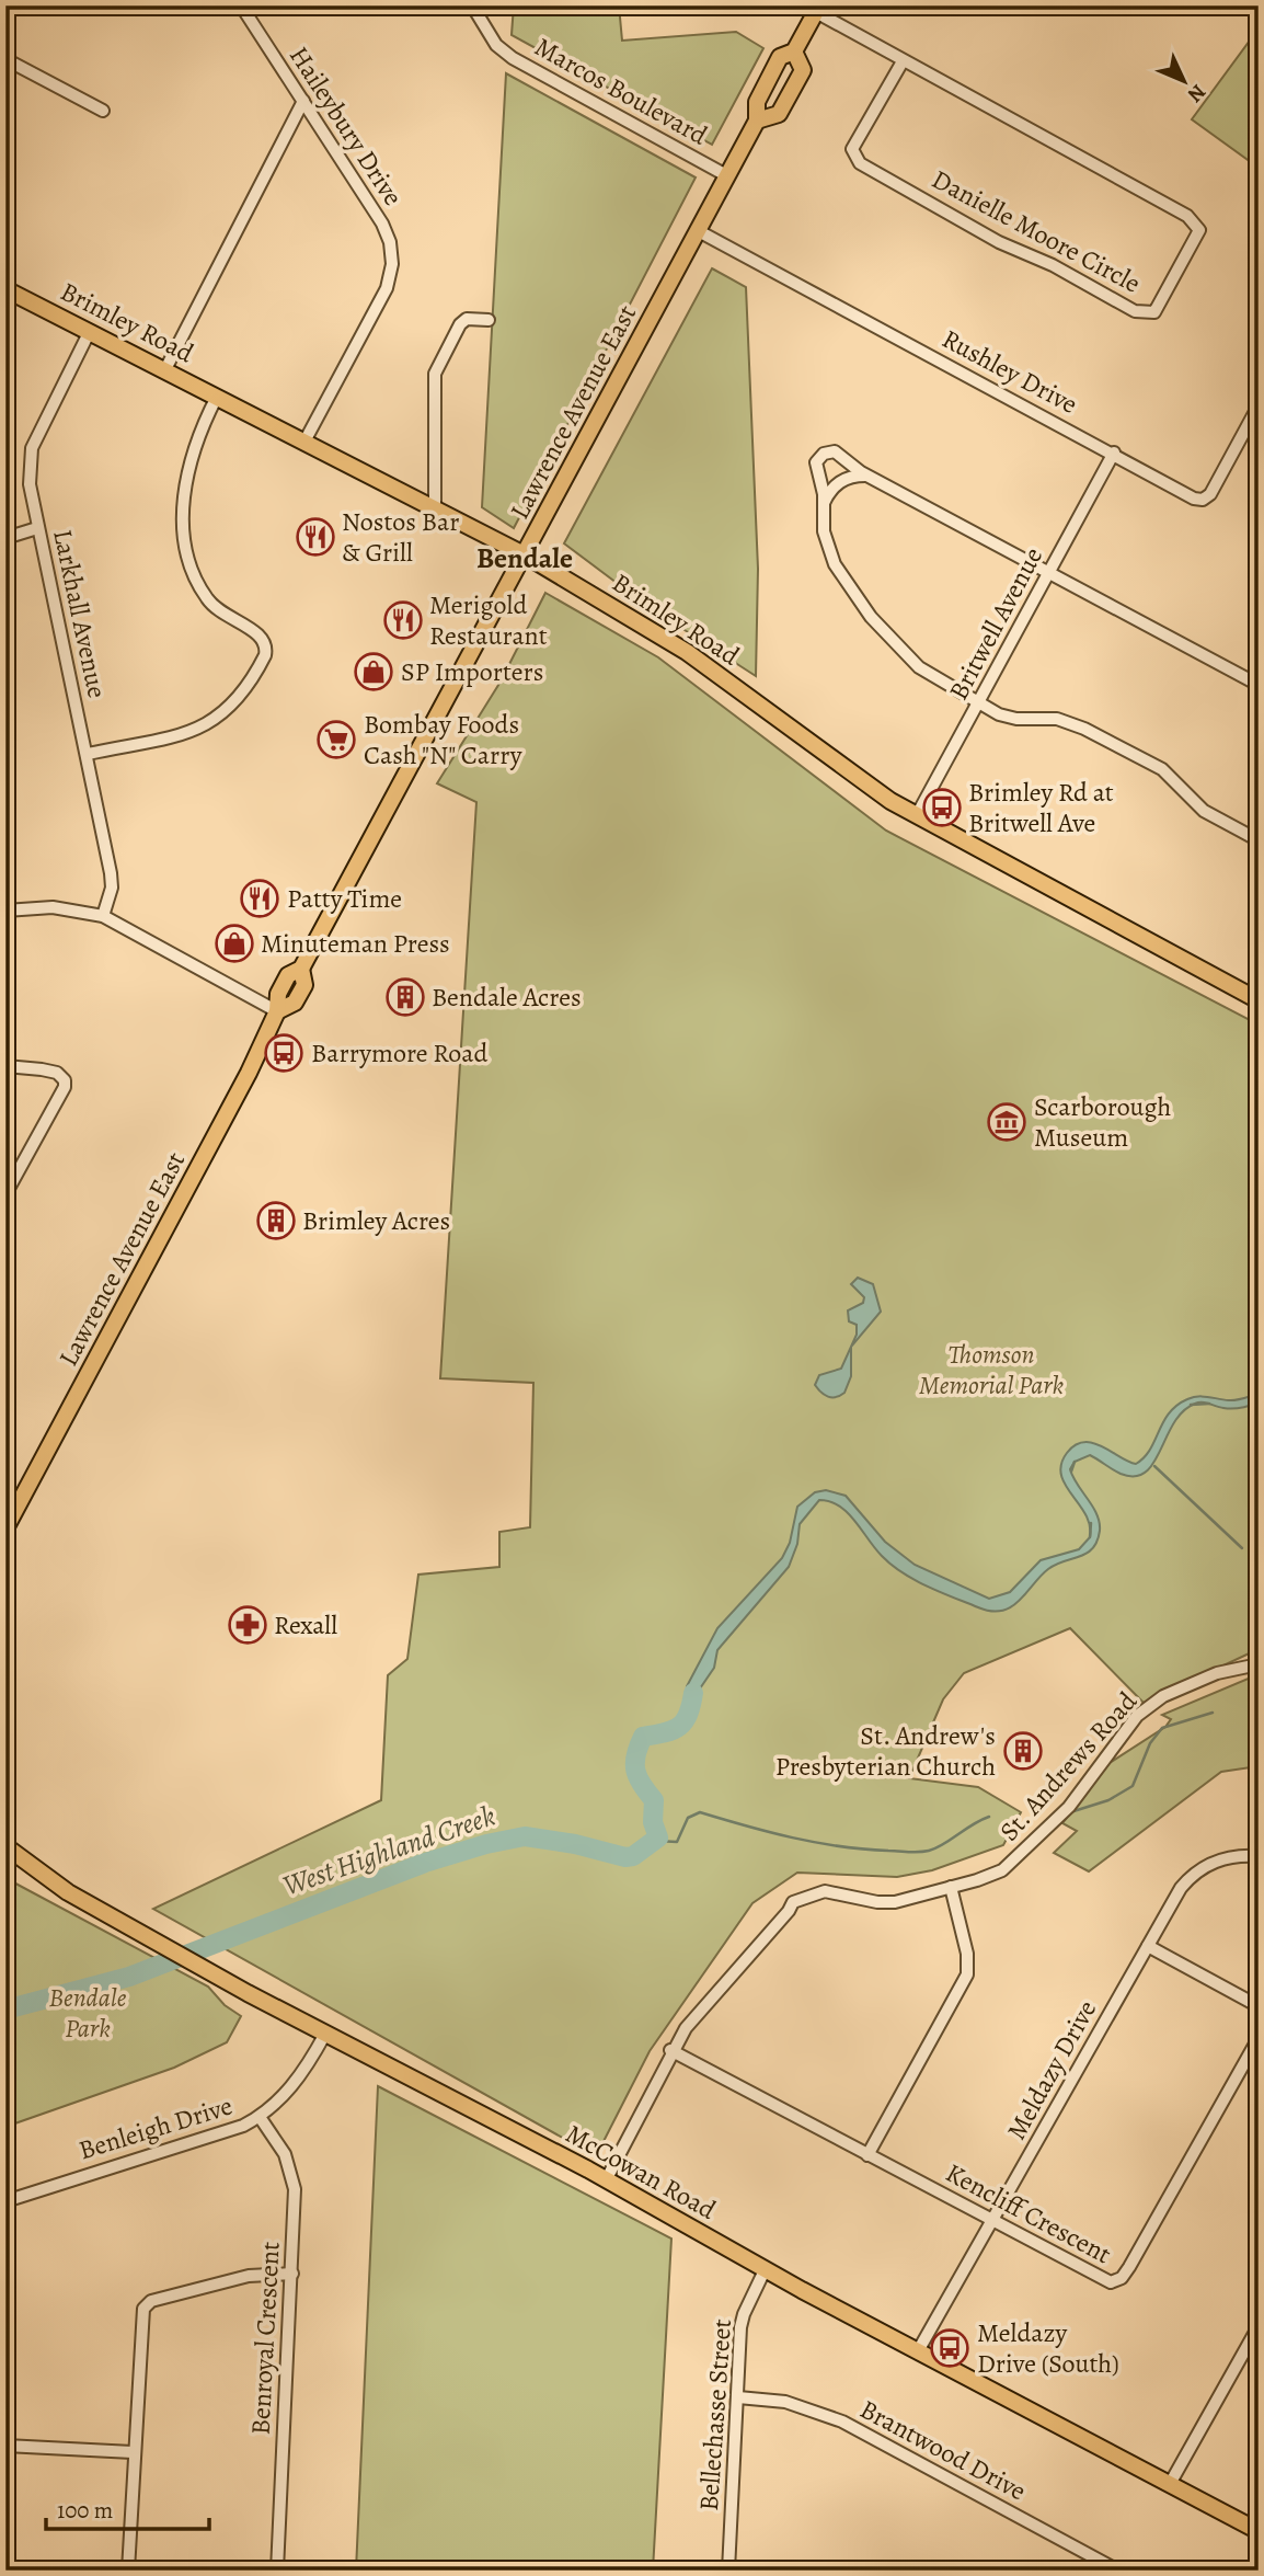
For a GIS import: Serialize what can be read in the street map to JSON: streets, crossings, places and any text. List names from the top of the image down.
{
  "streets": {
    "main road": ["Brimley Road", "Lawrence Avenue East", "McCowan Road"],
    "street": [
      "Marcos Boulevard",
      "Haileybury Drive",
      "Danielle Moore Circle",
      "Rushley Drive",
      "Larkhall Avenue",
      "Britwell Avenue",
      "St. Andrews Road",
      "Meldazy Drive",
      "Benleigh Drive",
      "Kencliff Crescent",
      "Benroyal Crescent",
      "Bellechasse Street",
      "Brantwood Drive"
    ]
  },
  "crossings": [
    ["Marcos Boulevard", "Lawrence Avenue East"],
    ["Haileybury Drive", "Brimley Road"],
    ["Danielle Moore Circle", "Lawrence Avenue East"],
    ["Brimley Road", "Lawrence Avenue East"],
    ["Brimley Road", "Larkhall Avenue"],
    ["Brimley Road", "Britwell Avenue"],
    ["Rushley Drive", "Lawrence Avenue East"],
    ["Rushley Drive", "Britwell Avenue"],
    ["St. Andrews Road", "McCowan Road"],
    ["St. Andrews Road", "Kencliff Crescent"],
    ["Meldazy Drive", "McCowan Road"],
    ["Meldazy Drive", "Kencliff Crescent"],
    ["Benleigh Drive", "McCowan Road"],
    ["Benleigh Drive", "Benroyal Crescent"],
    ["McCowan Road", "Bellechasse Street"],
    ["Bellechasse Street", "Brantwood Drive"]
  ],
  "districts": ["Bendale"],
  "water": ["West Highland Creek"],
  "parks": ["Thomson Memorial Park", "Bendale Park"],
  "places": {
    "restaurant": ["Nostos Bar & Grill", "Merigold Restaurant", "Patty Time"],
    "shop": ["SP Importers", "Minuteman Press"],
    "supermarket": ["Bombay Foods Cash \"N\" Carry"],
    "bus stop": ["Brimley Rd at Britwell Ave", "Barrymore Road", "Meldazy Drive (South)"],
    "building": ["Bendale Acres", "Brimley Acres", "St. Andrew's Presbyterian Church"],
    "museum": ["Scarborough Museum"],
    "pharmacy": ["Rexall"]
  },
  "scale_bar": "100 m",
  "north": "bottom right"
}
